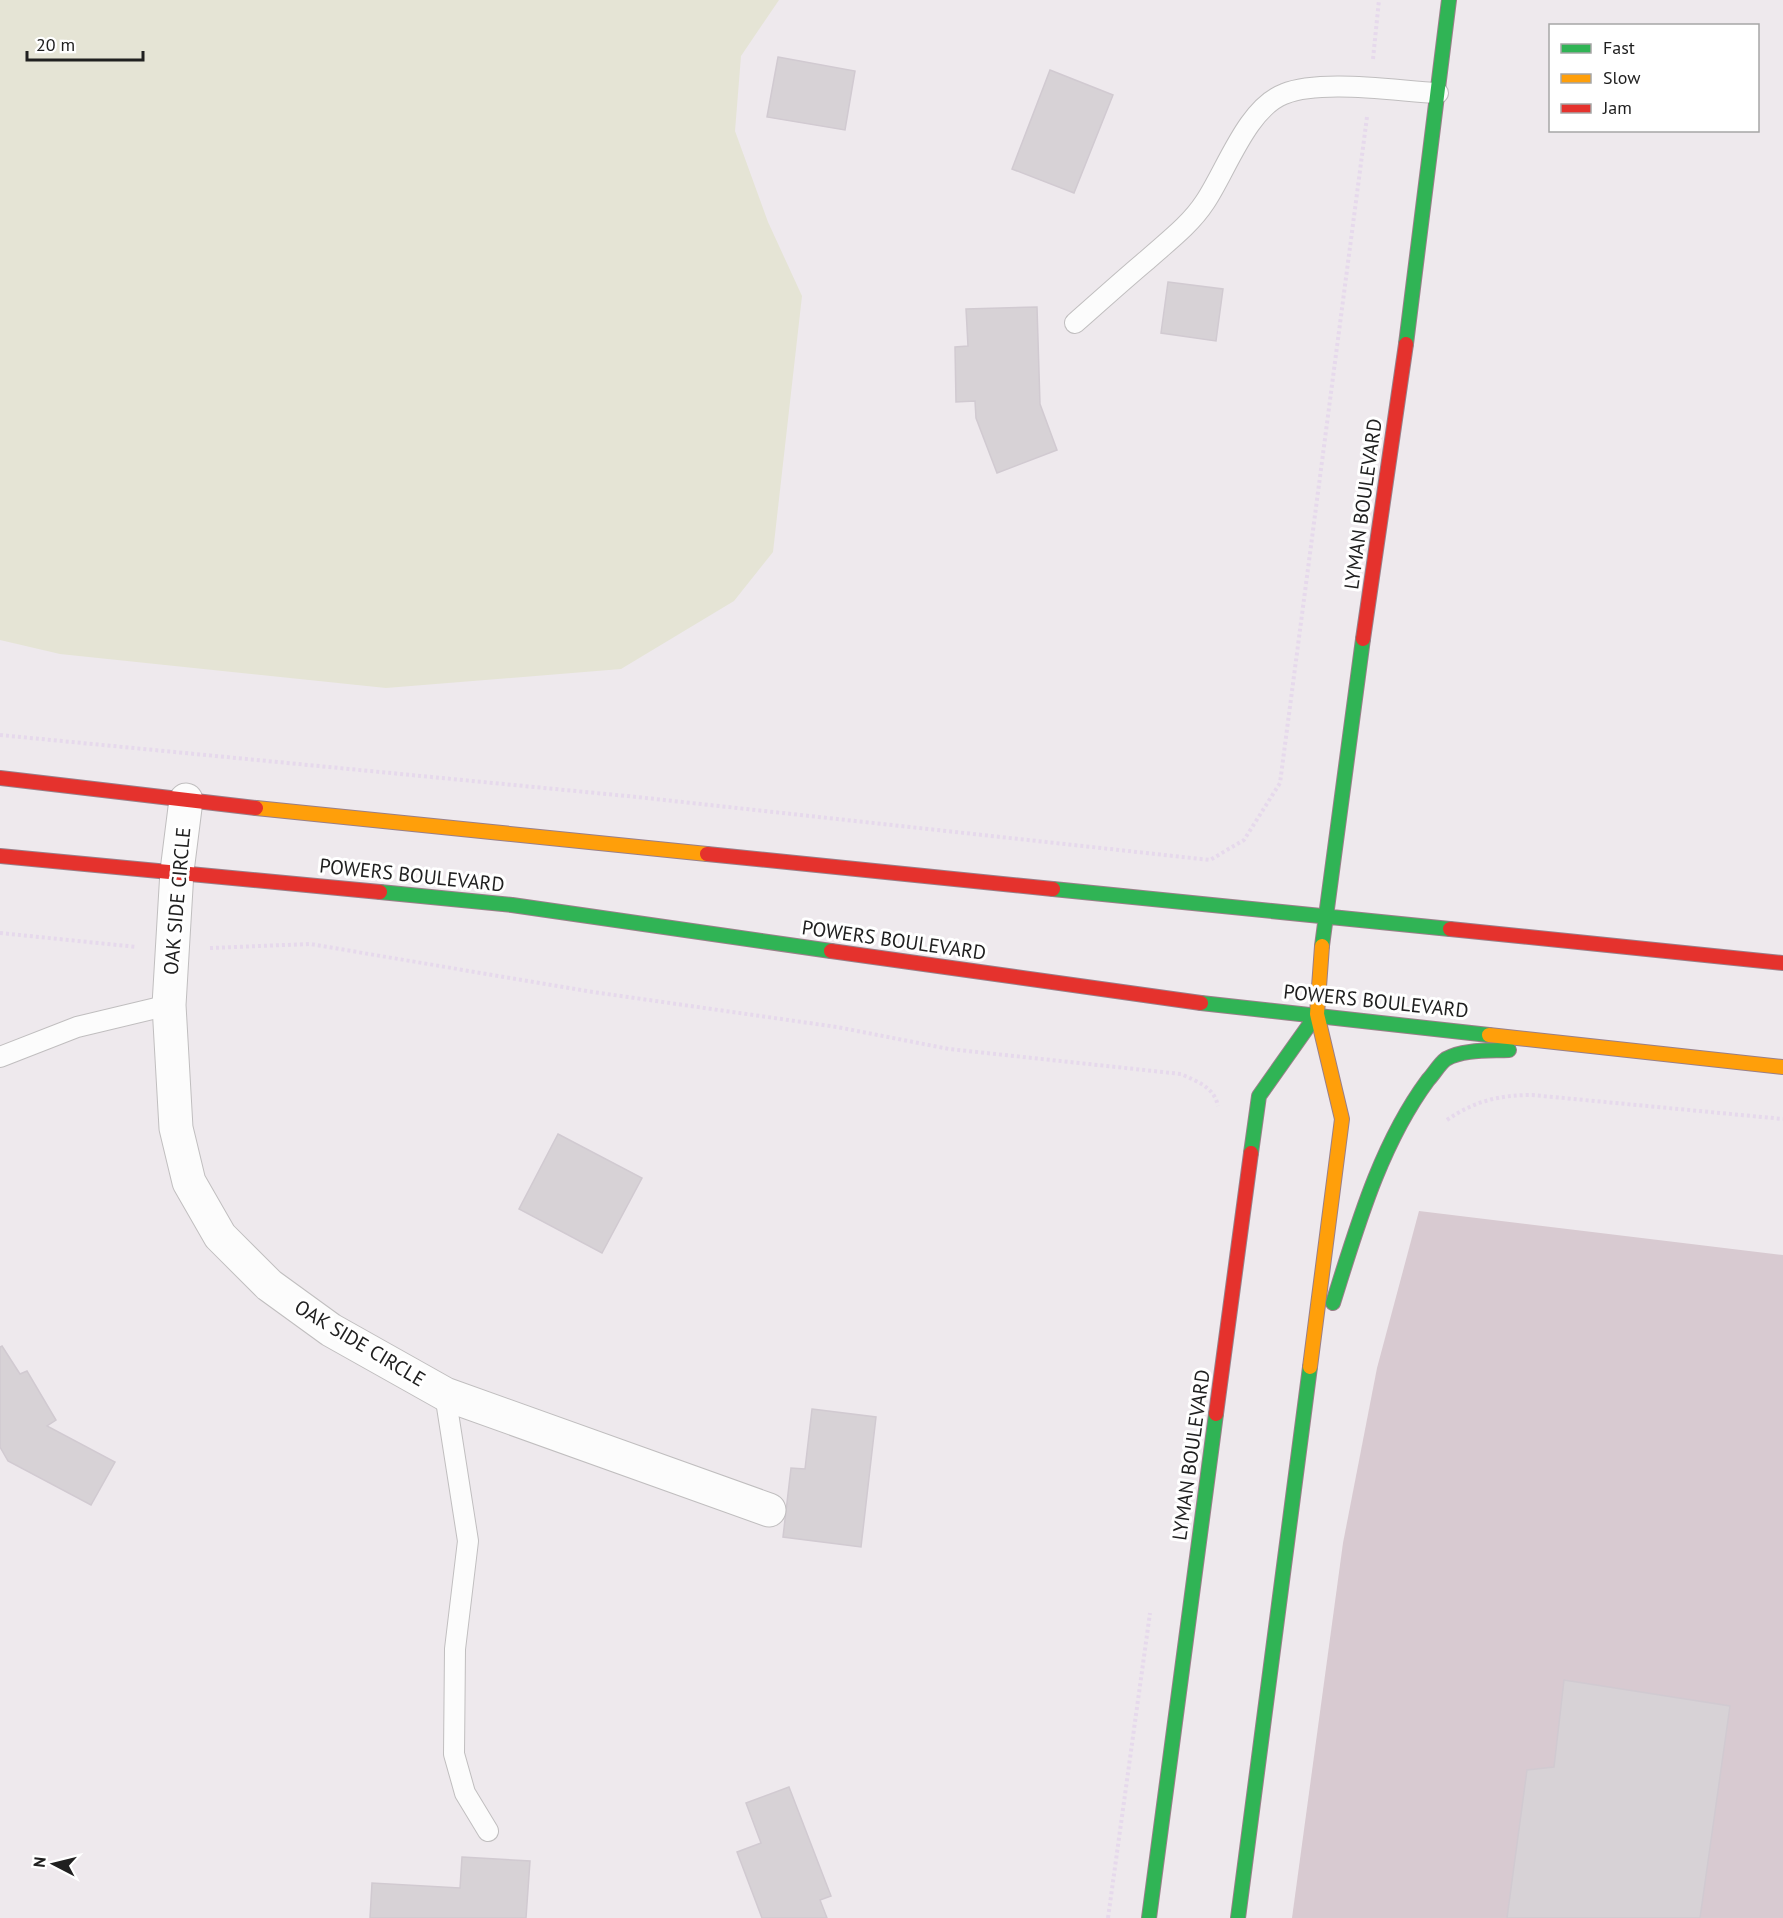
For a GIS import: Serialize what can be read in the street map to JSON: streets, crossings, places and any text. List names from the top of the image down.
{
  "streets": {
    "main road": ["LYMAN BOULEVARD", "POWERS BOULEVARD"],
    "street": ["OAK SIDE CIRCLE"]
  },
  "crossings": [
    ["LYMAN BOULEVARD", "POWERS BOULEVARD"],
    ["POWERS BOULEVARD", "OAK SIDE CIRCLE"]
  ],
  "legend": ["Fast", "Slow", "Jam"],
  "scale_bar": "20 m",
  "north": "left"
}
